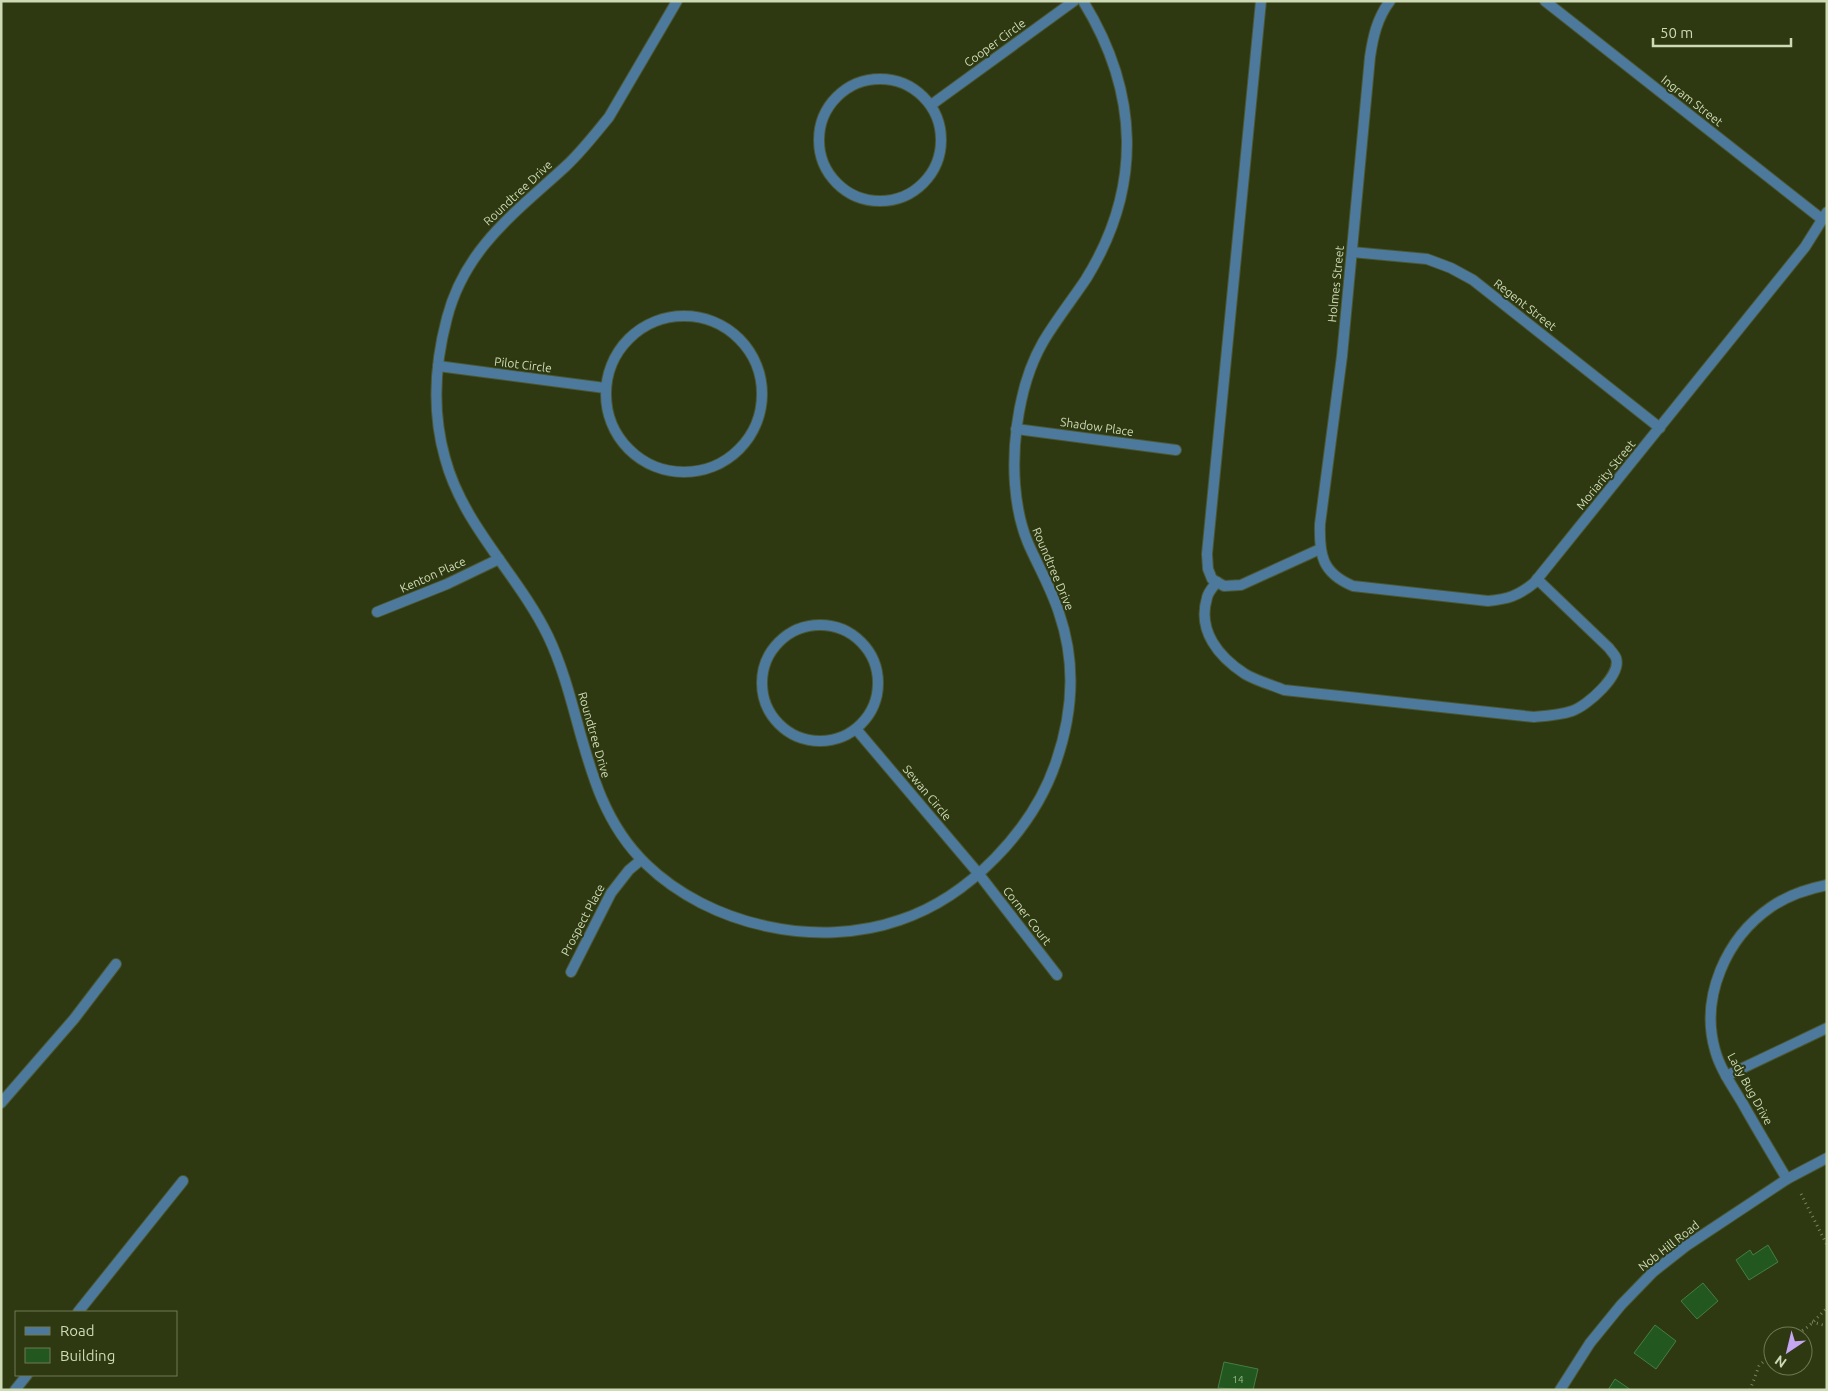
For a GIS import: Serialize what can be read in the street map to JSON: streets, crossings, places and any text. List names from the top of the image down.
{
  "streets": {
    "street": [
      "Cooper Circle",
      "Ingram Street",
      "Roundtree Drive",
      "Holmes Street",
      "Regent Street",
      "Pilot Circle",
      "Shadow Place",
      "Moriarity Street",
      "Kenton Place",
      "Sewan Circle",
      "Corner Court",
      "Prospect Place",
      "Lady Bug Drive",
      "Nob Hill Road"
    ]
  },
  "crossings": [
    ["Ingram Street", "Moriarity Street"],
    ["Roundtree Drive", "Pilot Circle"],
    ["Roundtree Drive", "Shadow Place"],
    ["Roundtree Drive", "Kenton Place"],
    ["Roundtree Drive", "Sewan Circle"],
    ["Roundtree Drive", "Corner Court"],
    ["Roundtree Drive", "Prospect Place"],
    ["Holmes Street", "Regent Street"],
    ["Holmes Street", "Moriarity Street"],
    ["Regent Street", "Moriarity Street"],
    ["Sewan Circle", "Corner Court"],
    ["Lady Bug Drive", "Nob Hill Road"]
  ],
  "house_numbers": ["14"],
  "legend": ["Road", "Building"],
  "scale_bar": "50 m",
  "north": "bottom left"
}
